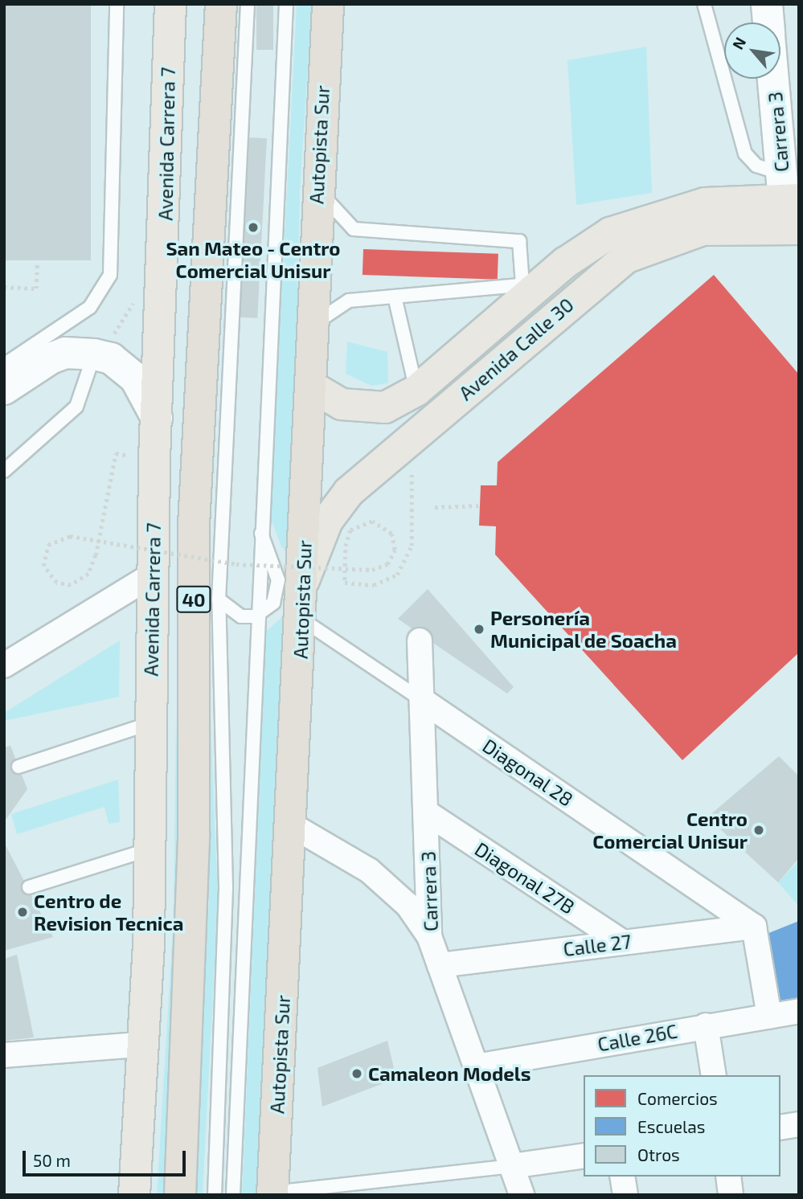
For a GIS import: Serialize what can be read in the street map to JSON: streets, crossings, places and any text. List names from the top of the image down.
{
  "streets": {
    "highway": ["Autopista Sur", "40"],
    "main road": ["Carrera 3", "Avenida Carrera 7", "Avenida Calle 30"],
    "street": [
      "Diagonal 28",
      "Diagonal 27B",
      "Calle 27",
      "Calle 26C"
    ]
  },
  "crossings": [
    ["Carrera 3", "Avenida Calle 30"],
    ["Carrera 3", "Diagonal 28"],
    ["Carrera 3", "Diagonal 27B"],
    ["Carrera 3", "Calle 27"],
    ["Carrera 3", "Calle 26C"],
    ["Autopista Sur", "Avenida Calle 30"],
    ["Autopista Sur", "Diagonal 28"],
    ["Diagonal 28", "Calle 27"],
    ["Diagonal 27B", "Calle 27"]
  ],
  "places": [
    "San Mateo - Centro Comercial Unisur",
    "Personería Municipal de Soacha",
    "Centro Comercial Unisur",
    "Centro de Revision Tecnica",
    "Camaleon Models"
  ],
  "legend": ["Comercios", "Escuelas", "Otros"],
  "scale_bar": "50 m",
  "north": "top left"
}
